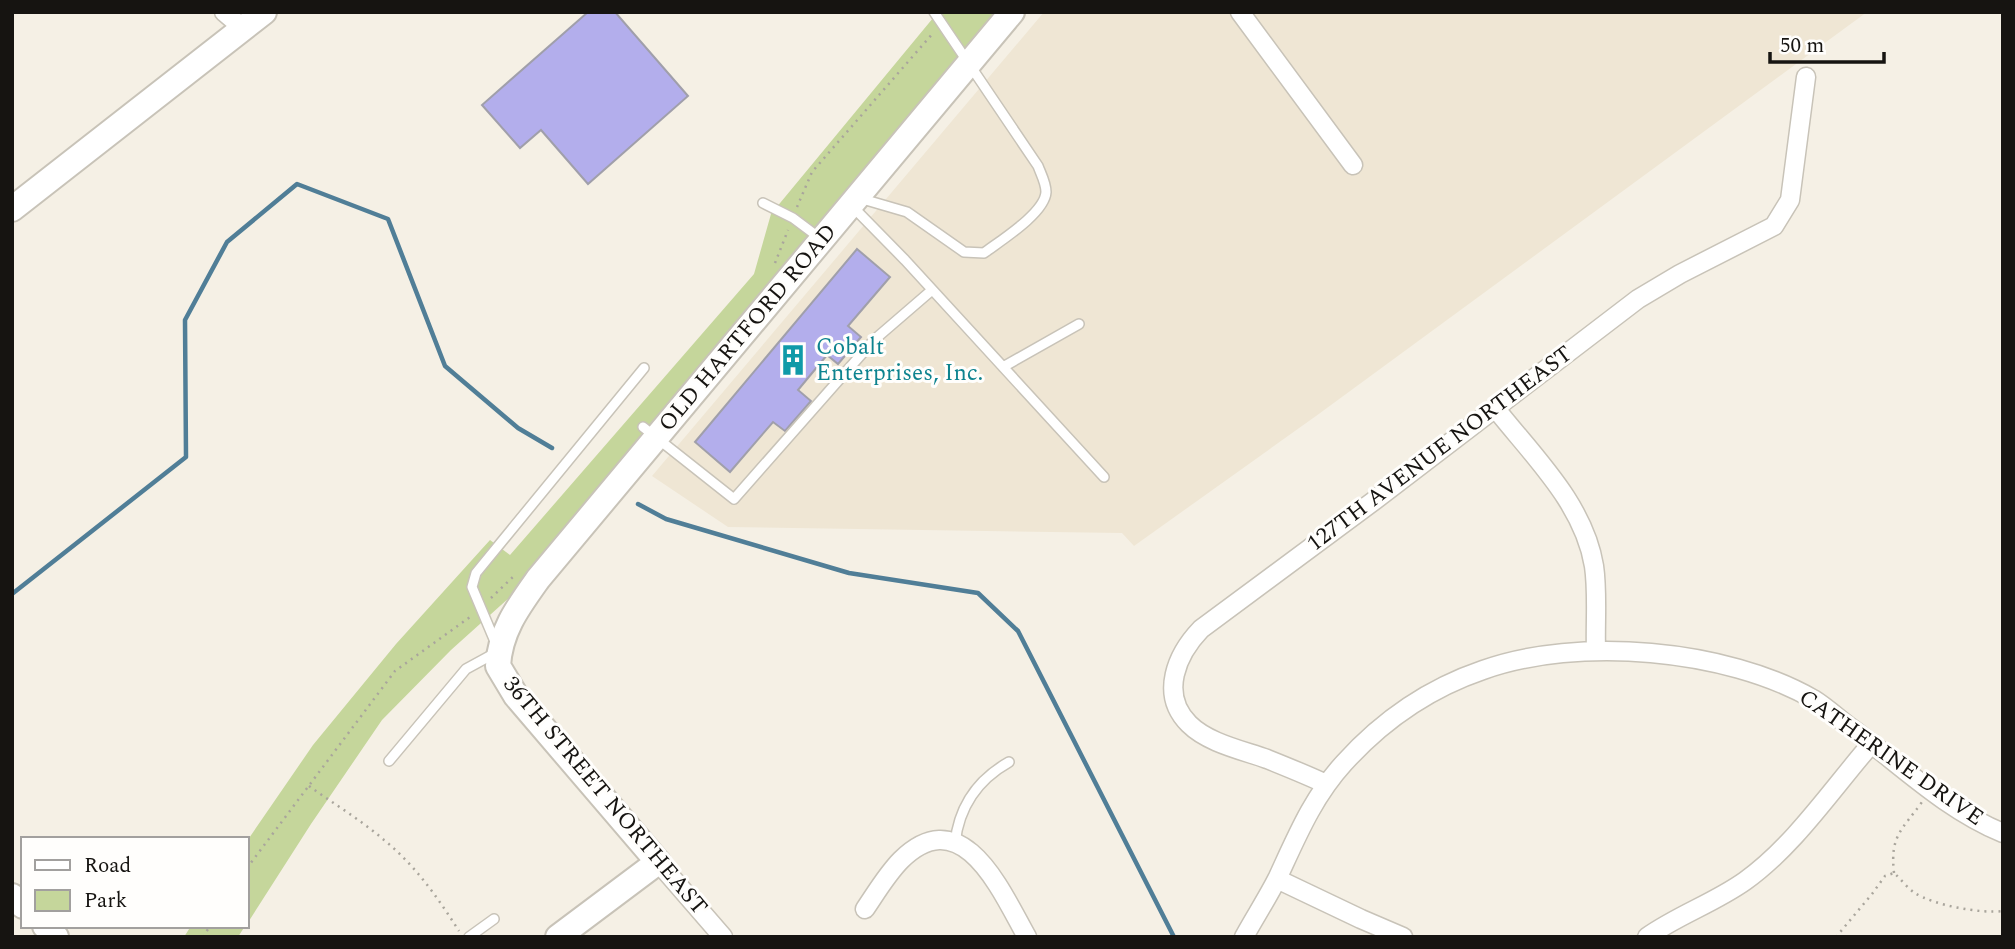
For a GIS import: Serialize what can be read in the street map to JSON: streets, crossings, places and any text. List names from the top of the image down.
{
  "streets": {
    "street": [
      "OLD HARTFORD ROAD",
      "127TH AVENUE NORTHEAST",
      "CATHERINE DRIVE",
      "36TH STREET NORTHEAST"
    ]
  },
  "crossings": [
    ["OLD HARTFORD ROAD", "36TH STREET NORTHEAST"],
    ["127TH AVENUE NORTHEAST", "CATHERINE DRIVE"]
  ],
  "places": {
    "building": ["Cobalt Enterprises, Inc."]
  },
  "legend": ["Road", "Park"],
  "scale_bar": "50 m"
}
